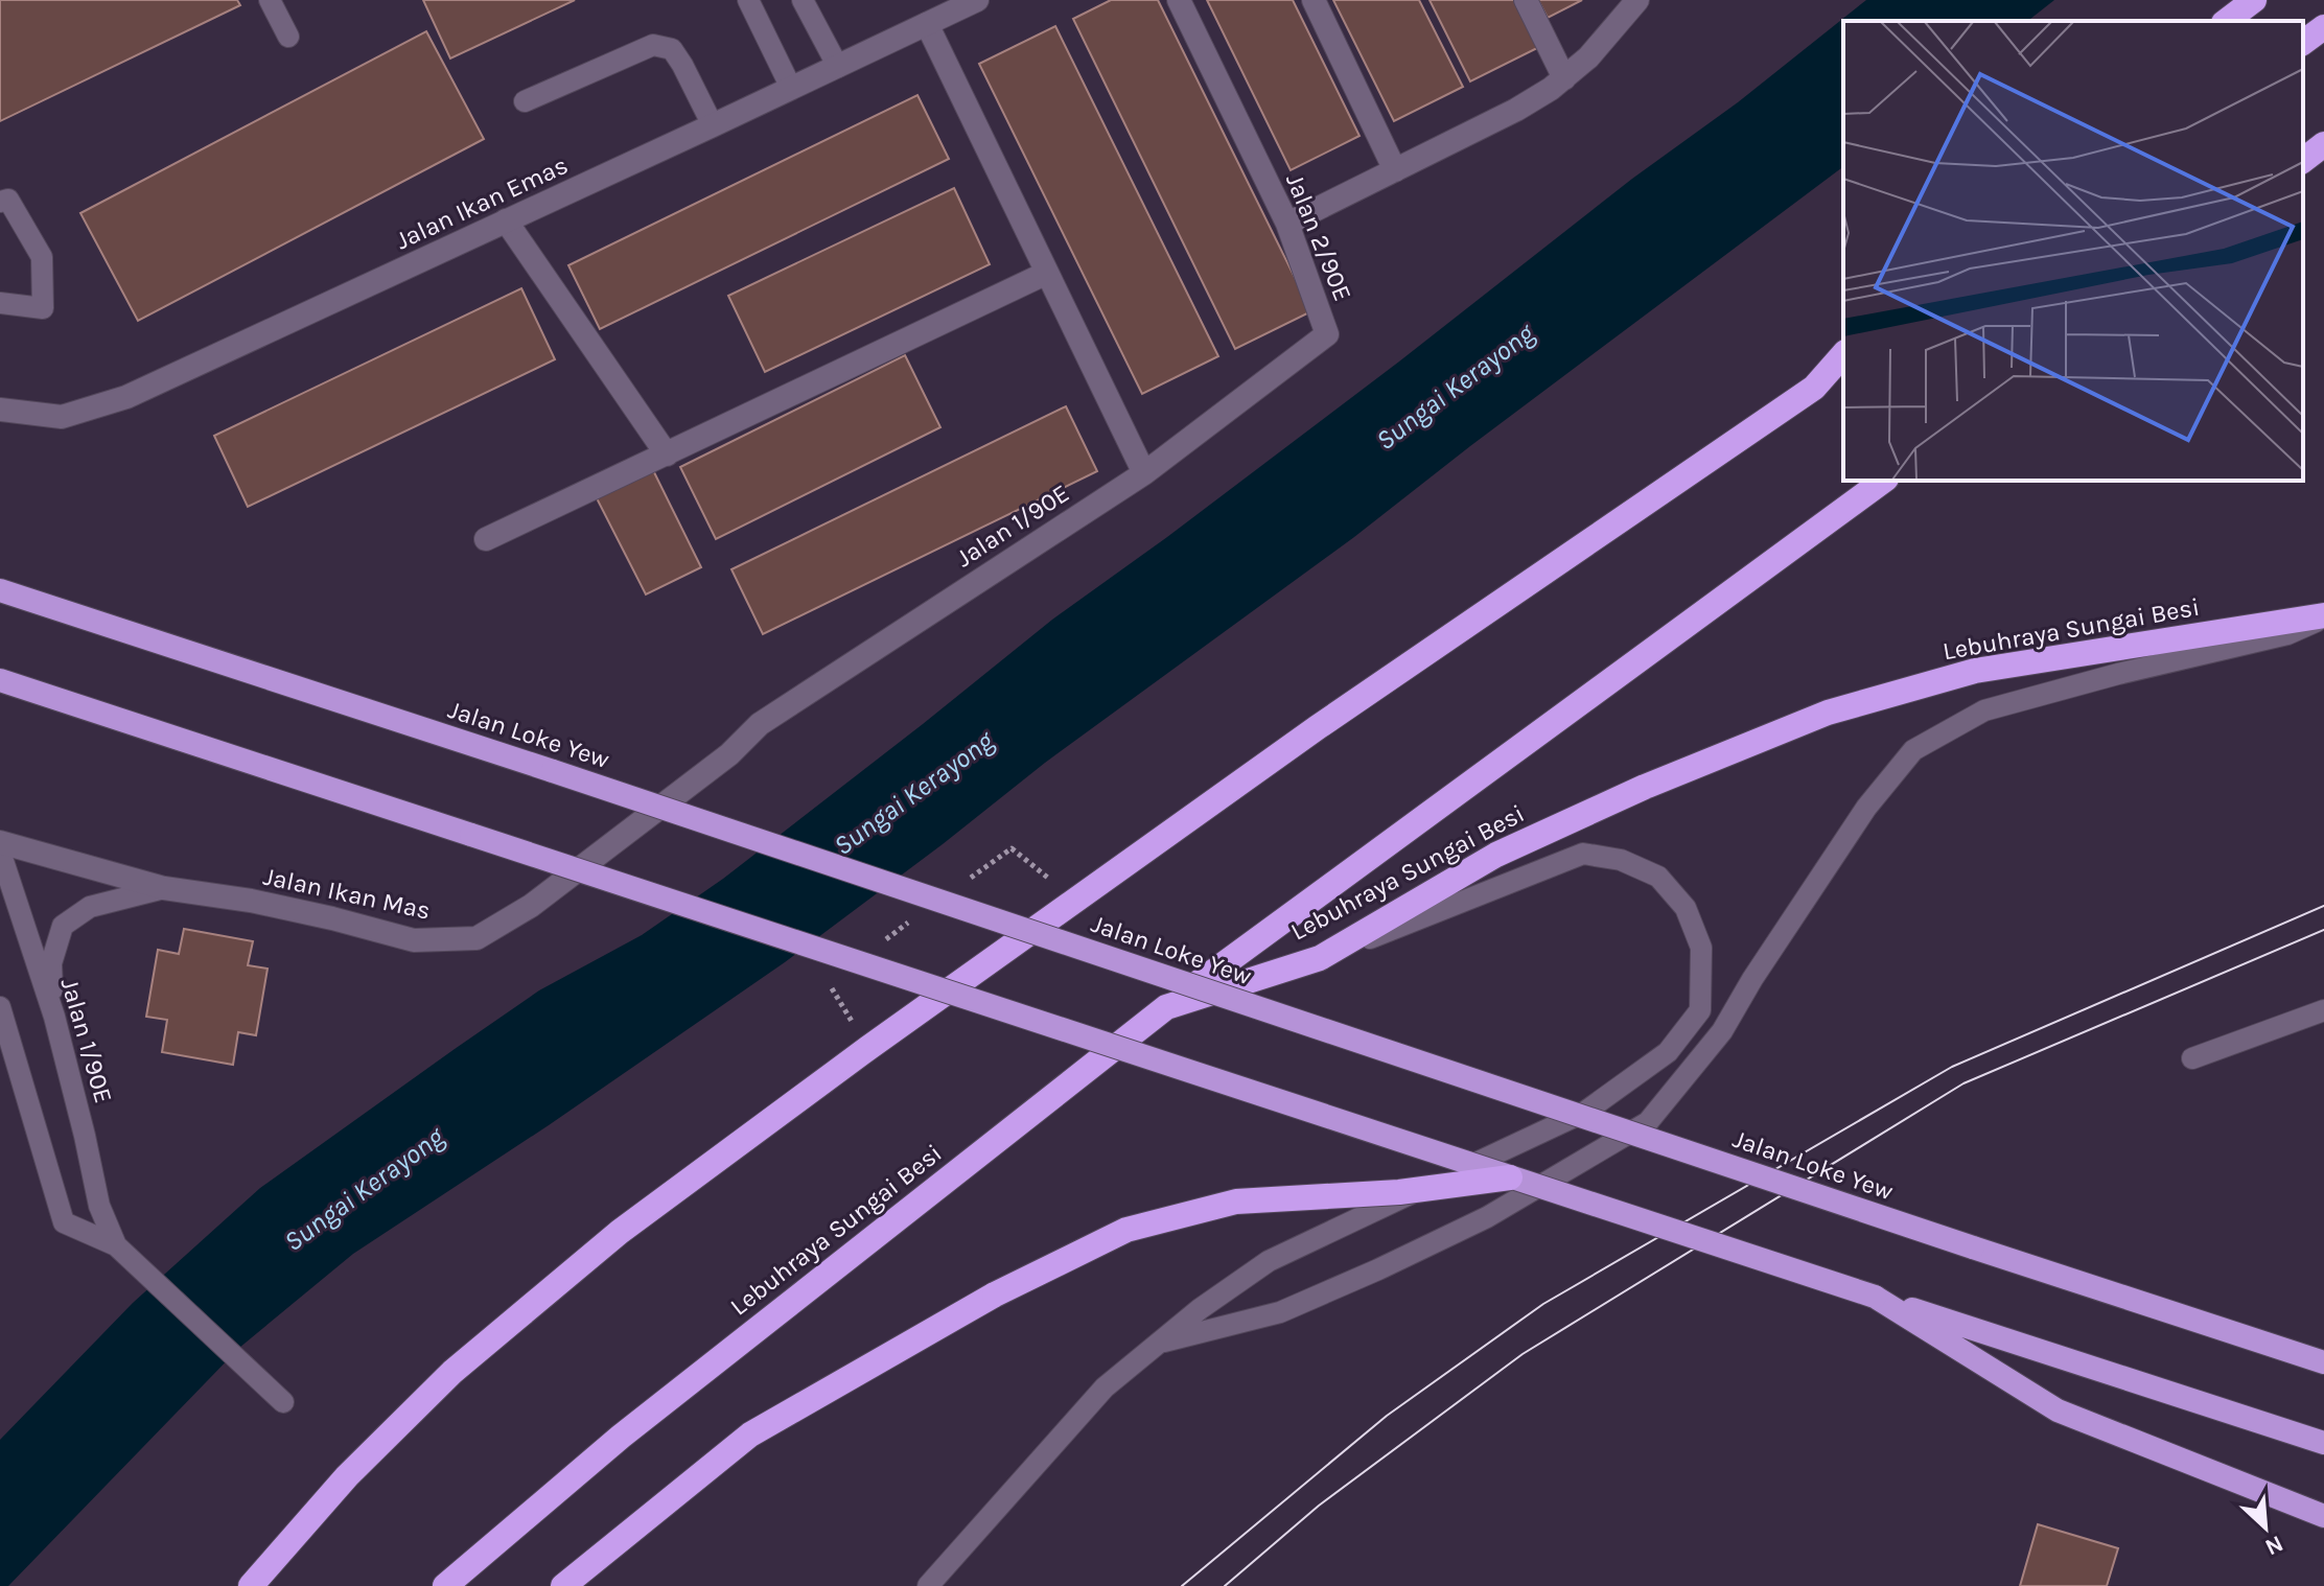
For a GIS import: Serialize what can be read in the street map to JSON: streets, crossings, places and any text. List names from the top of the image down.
{
  "streets": {
    "highway": ["Lebuhraya Sungai Besi", "Jalan Loke Yew"],
    "street": [
      "Jalan Ikan Emas",
      "Jalan 2/90E",
      "Jalan 1/90E",
      "Jalan Ikan Mas"
    ]
  },
  "crossings": [
    ["Jalan 2/90E", "Jalan 1/90E"],
    ["Jalan 1/90E", "Jalan Ikan Mas"]
  ],
  "water": ["Sungai Kerayong"],
  "north": "bottom right"
}
